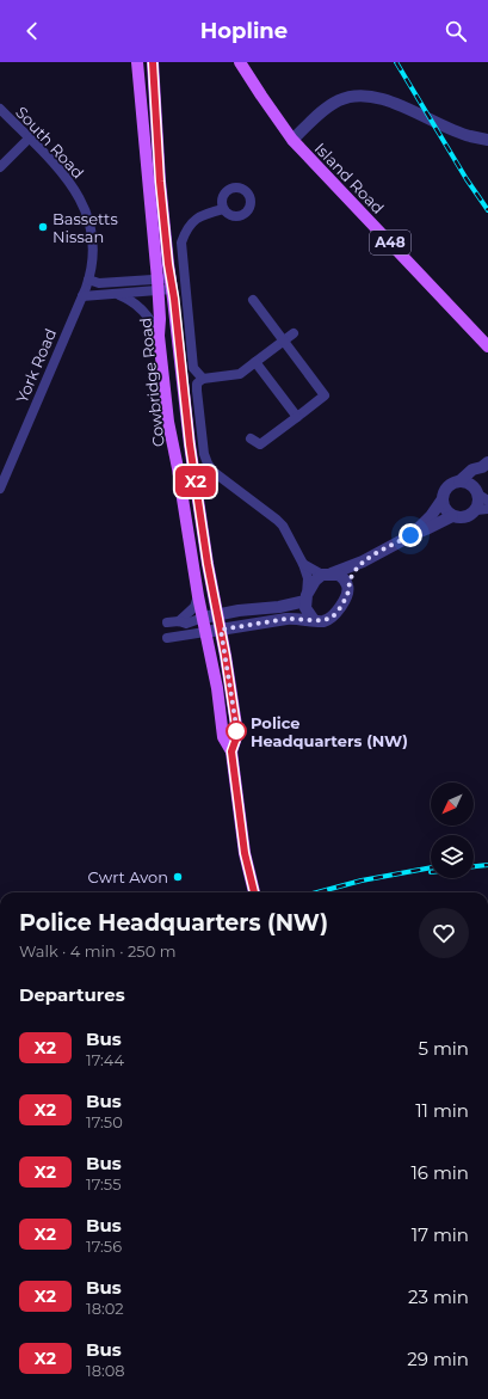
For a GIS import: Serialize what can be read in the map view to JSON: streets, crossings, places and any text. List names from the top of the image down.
{
  "streets": {
    "main road": ["Island Road", "A48", "Cowbridge Road"],
    "street": ["South Road", "York Road"]
  },
  "crossings": [
    ["South Road", "York Road"]
  ],
  "places": ["Bassetts Nissan", "Police Headquarters (NW)", "Cwrt Avon"],
  "lines": ["bus line X2"],
  "north": "bottom left",
  "page": {
    "header": "Hopline",
    "on_map": "X2",
    "heading": [
      ["Police Headquarters (NW)", "Walk · 4 min · 250 m"],
      "Departures"
    ],
    "list": [
      {
        "mark": "X2",
        "name": "Bus",
        "note": "17:44",
        "value": "5 min"
      },
      {
        "mark": "X2",
        "name": "Bus",
        "note": "17:50",
        "value": "11 min"
      },
      {
        "mark": "X2",
        "name": "Bus",
        "note": "17:55",
        "value": "16 min"
      },
      {
        "mark": "X2",
        "name": "Bus",
        "note": "17:56",
        "value": "17 min"
      },
      {
        "mark": "X2",
        "name": "Bus",
        "note": "18:02",
        "value": "23 min"
      },
      {
        "mark": "X2",
        "name": "Bus",
        "note": "18:08",
        "value": "29 min"
      }
    ]
  }
}
